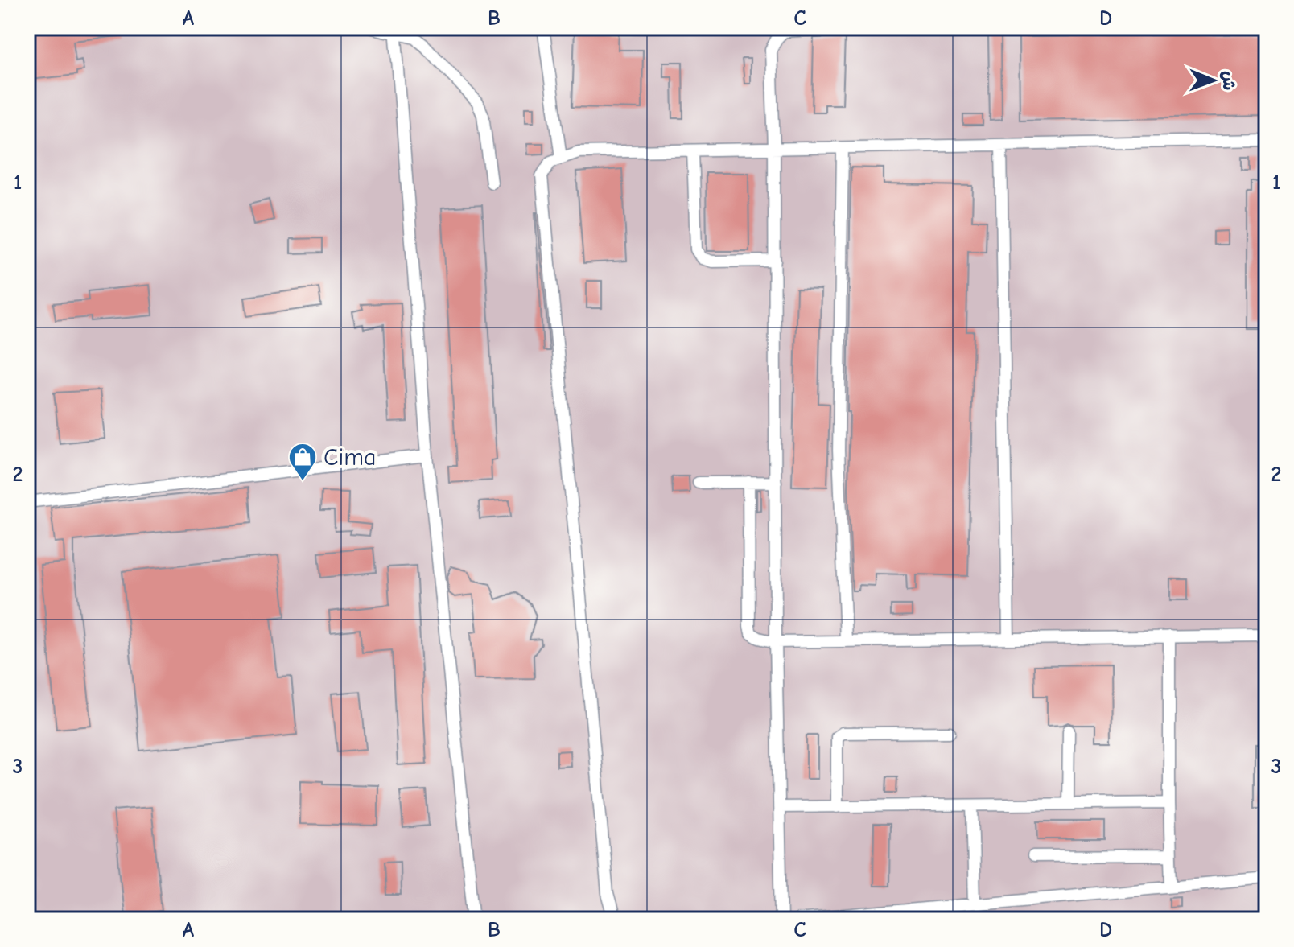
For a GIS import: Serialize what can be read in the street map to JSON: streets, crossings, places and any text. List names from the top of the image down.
{
  "places": {
    "shop": ["Cima"]
  },
  "north": "right",
  "grid": {
    "columns": [
      "A",
      "B",
      "C",
      "D"
    ],
    "rows": ["1", "2", "3"]
  }
}
